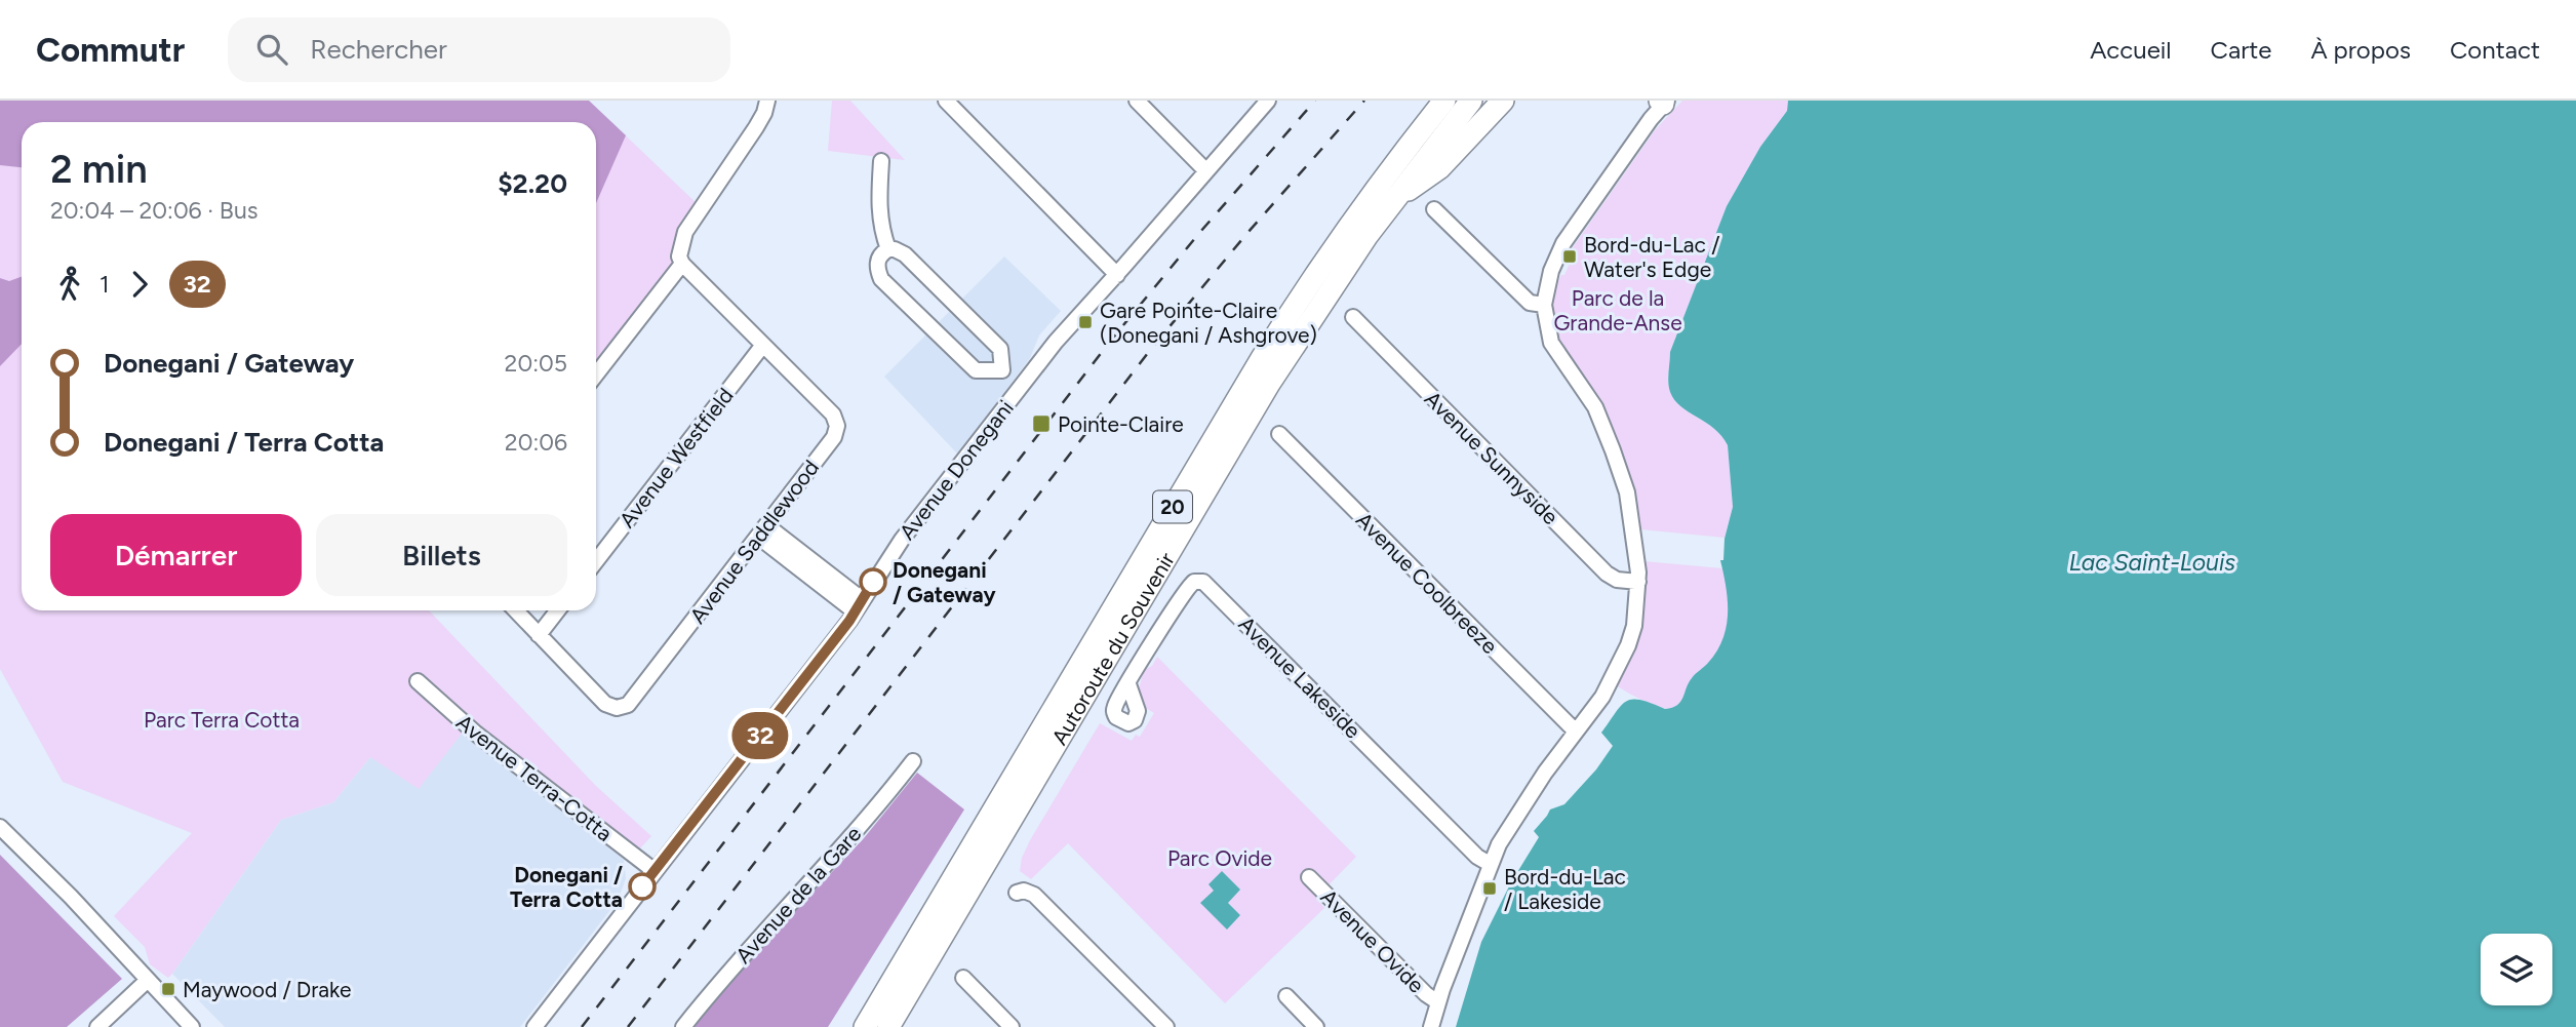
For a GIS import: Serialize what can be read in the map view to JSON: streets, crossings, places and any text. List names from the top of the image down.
{
  "streets": {
    "highway": ["20", "Autoroute du Souvenir"],
    "street": [
      "Avenue Westfield",
      "Avenue Sunnyside",
      "Avenue Donegani",
      "Avenue Saddlewood",
      "Avenue Coolbreeze",
      "Avenue Lakeside",
      "Avenue Terra-Cotta",
      "Avenue de la Gare",
      "Avenue Ovide"
    ]
  },
  "crossings": [
    ["Avenue Westfield", "Avenue Saddlewood"],
    ["Avenue Donegani", "Avenue Terra-Cotta"]
  ],
  "water": ["Lac Saint-Louis"],
  "parks": ["Parc de la Grande-Anse", "Parc Terra Cotta", "Parc Ovide"],
  "places": {
    "transit": [
      "Bord-du-Lac / Water's Edge",
      "Gare Pointe-Claire (Donegani / Ashgrove)",
      "Pointe-Claire",
      "Bord-du-Lac / Lakeside",
      "Maywood / Drake"
    ],
    "other": ["Donegani / Gateway", "Donegani / Terra Cotta"]
  },
  "lines": ["bus line 32"],
  "page": {
    "header": "Commutr",
    "search": "Rechercher",
    "nav": [
      "Accueil",
      "Carte",
      "À propos",
      "Contact"
    ],
    "on_map": "32",
    "heading": ["2 min", "20:04 – 20:06 · Bus", "$2.20"],
    "legs": ["1", "32"],
    "list": [
      {
        "name": "Donegani / Gateway",
        "value": "20:05"
      },
      {
        "name": "Donegani / Terra Cotta",
        "value": "20:06"
      }
    ],
    "buttons": ["Démarrer", "Billets"]
  }
}
